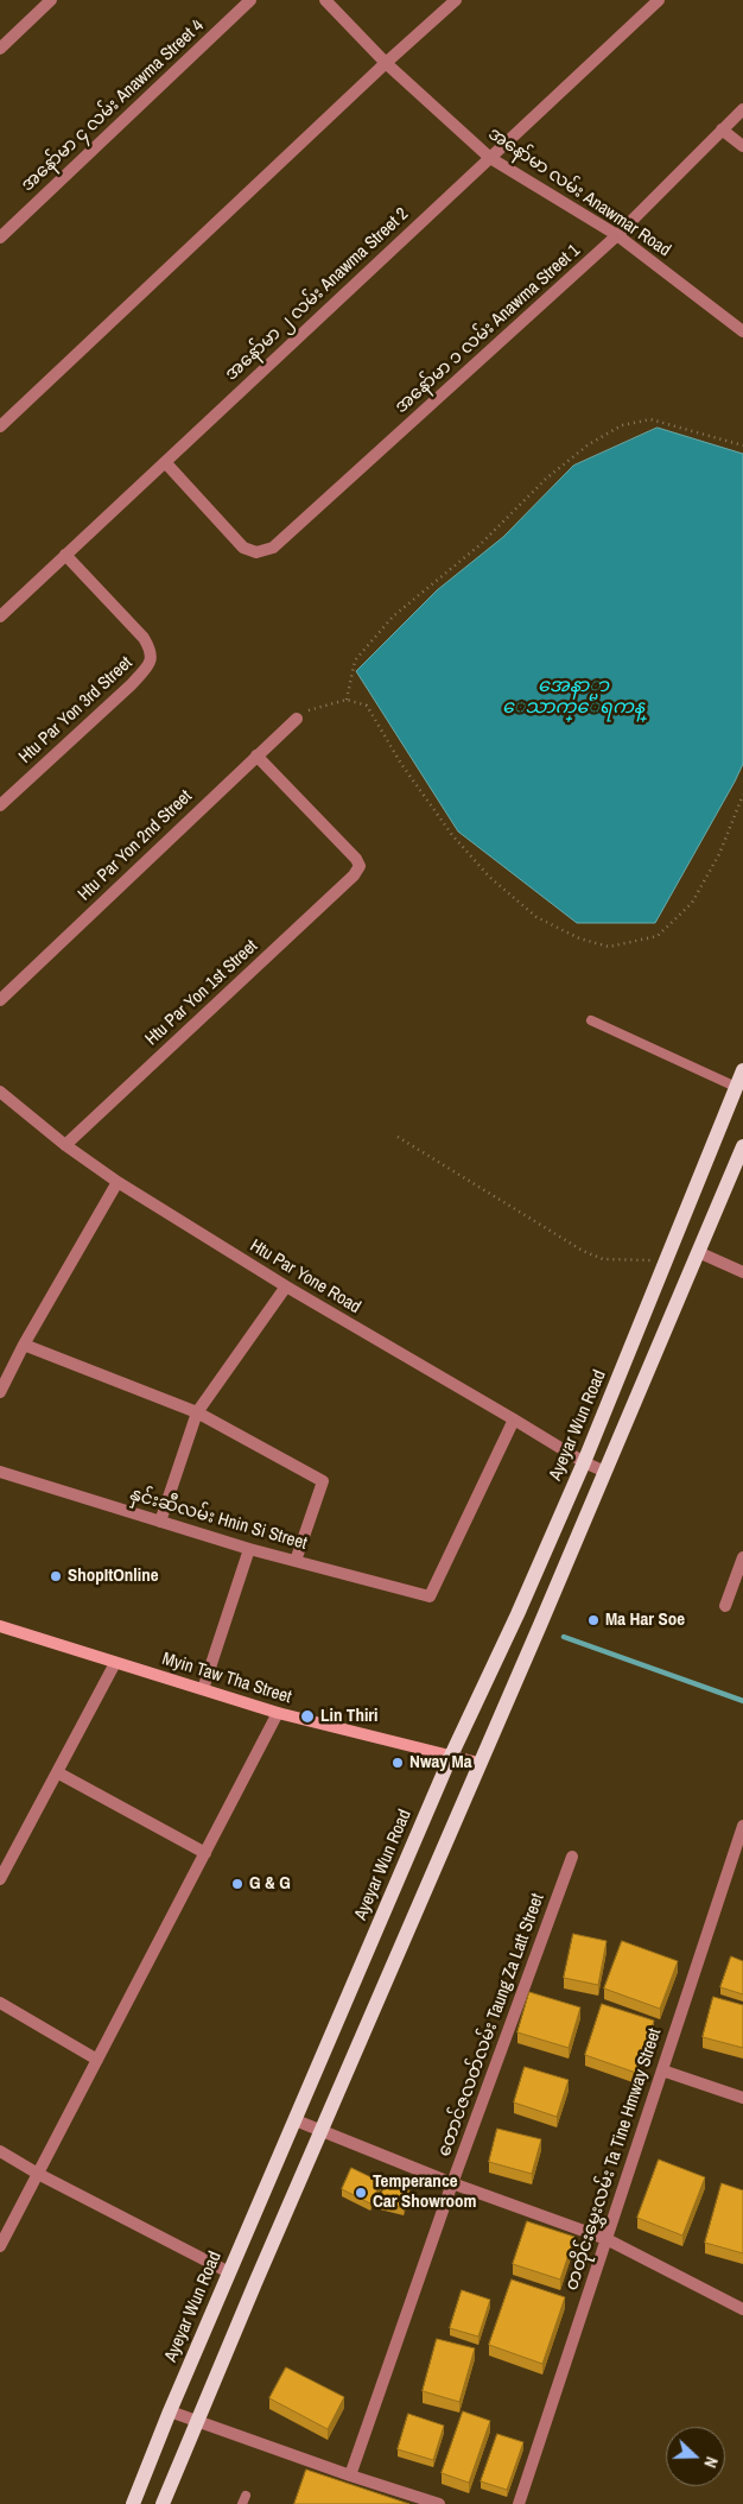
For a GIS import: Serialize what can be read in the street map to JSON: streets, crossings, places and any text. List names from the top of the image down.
{
  "streets": {
    "main road": ["Ayeyar Wun Road", "Myin Taw Tha Street"],
    "street": [
      "အနော်မာ ၄ လမ်း Anawma Street 4",
      "အနော်မာ လမ်း Anawmar Road",
      "အနော်မာ ၂ လမ်း Anawma Street 2",
      "အနော်မာ ၁ လမ်း Anawma Street 1",
      "Htu Par Yon 3rd Street",
      "Htu Par Yon 2nd Street",
      "Htu Par Yon 1st Street",
      "Htu Par Yone Road",
      "နှင်းဆီလမ်း Hnin Si Street",
      "တောင်ဇလတ်လမ်း Taung Za Latt Street",
      "တတိုင်းမွှေးလမ်း Ta Tine Hmway Street"
    ]
  },
  "crossings": [
    ["အနော်မာ လမ်း Anawmar Road", "အနော်မာ ၂ လမ်း Anawma Street 2"],
    ["အနော်မာ လမ်း Anawmar Road", "အနော်မာ ၁ လမ်း Anawma Street 1"],
    ["အနော်မာ ၂ လမ်း Anawma Street 2", "အနော်မာ ၁ လမ်း Anawma Street 1"],
    ["အနော်မာ ၂ လမ်း Anawma Street 2", "Htu Par Yon 3rd Street"],
    ["Htu Par Yon 2nd Street", "Htu Par Yon 1st Street"],
    ["Htu Par Yon 1st Street", "Htu Par Yone Road"],
    ["Htu Par Yone Road", "Ayeyar Wun Road"],
    ["Htu Par Yone Road", "နှင်းဆီလမ်း Hnin Si Street"],
    ["Ayeyar Wun Road", "Myin Taw Tha Street"]
  ],
  "water": ["အေနာ္မာ ေသာက္ေရကန္"],
  "places": [
    "ShopItOnline",
    "Ma Har Soe",
    "Lin Thiri",
    "Nway Ma",
    "G & G",
    "Temperance Car Showroom"
  ],
  "north": "right"
}
